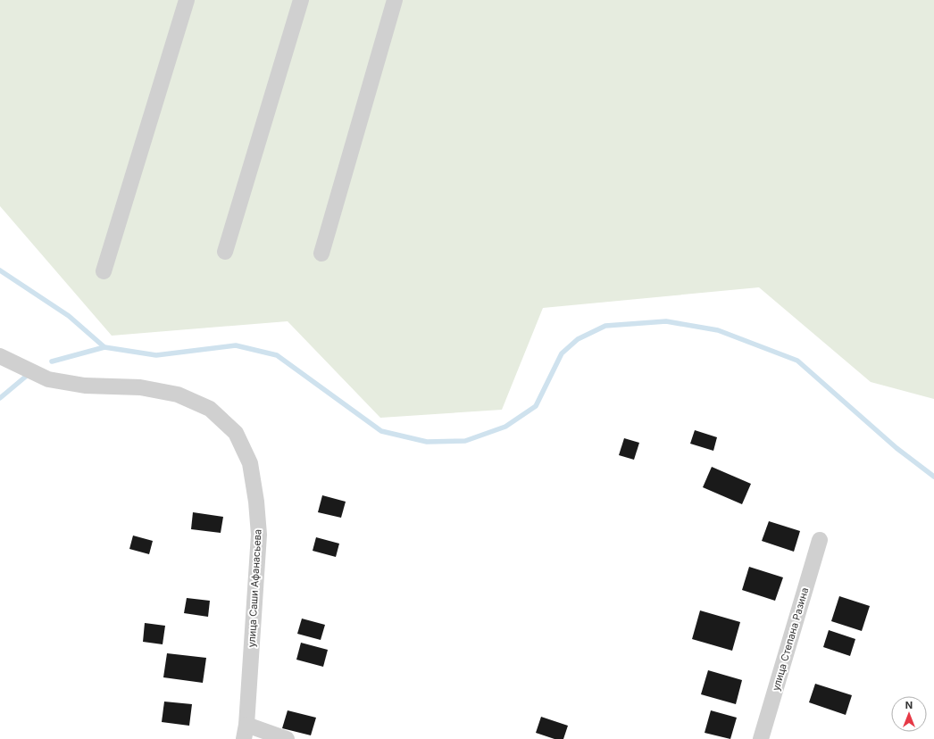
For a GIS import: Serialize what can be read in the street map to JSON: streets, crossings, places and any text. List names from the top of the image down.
{
  "streets": {
    "street": ["улица Саши Афанасьева", "улица Степана Разина"]
  },
  "north": "top"
}
